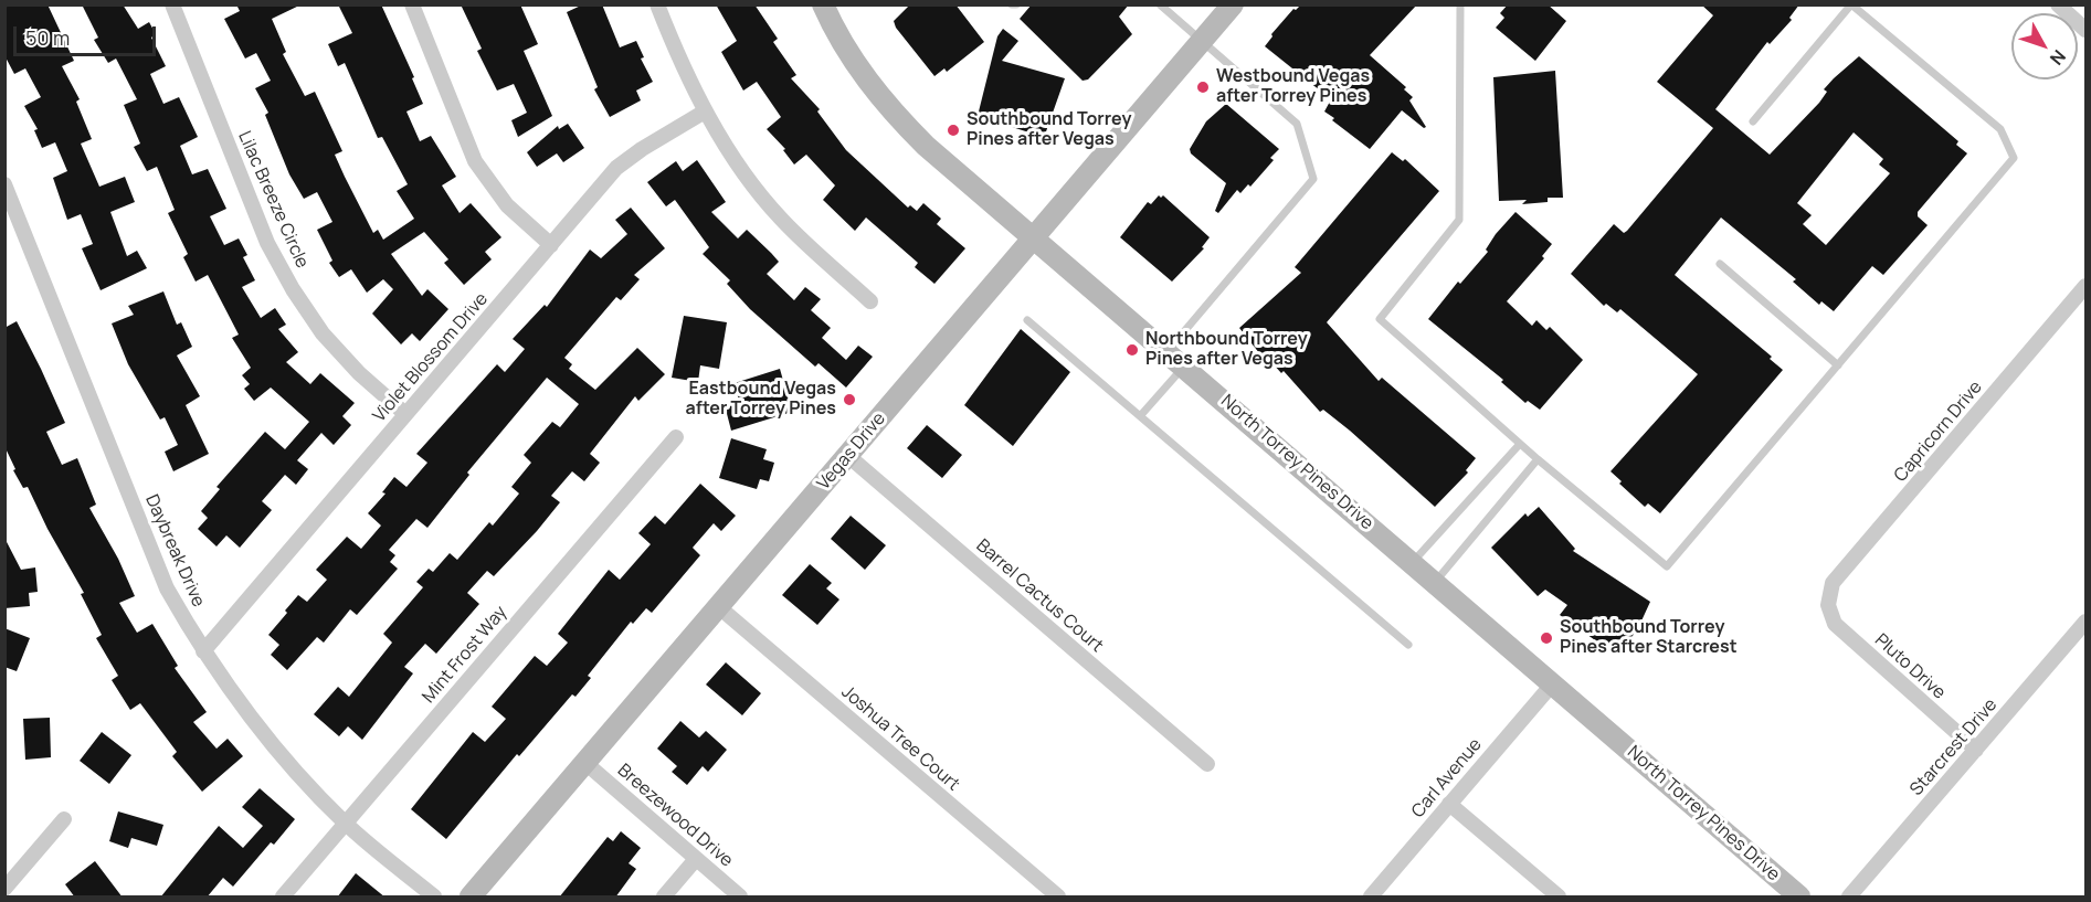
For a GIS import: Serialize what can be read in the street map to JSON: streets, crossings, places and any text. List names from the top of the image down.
{
  "streets": {
    "main road": ["Vegas Drive", "North Torrey Pines Drive"],
    "street": [
      "Lilac Breeze Circle",
      "Violet Blossom Drive",
      "Capricorn Drive",
      "Daybreak Drive",
      "Barrel Cactus Court",
      "Mint Frost Way",
      "Pluto Drive",
      "Joshua Tree Court",
      "Starcrest Drive",
      "Carl Avenue",
      "Breezewood Drive"
    ]
  },
  "crossings": [
    ["Lilac Breeze Circle", "Violet Blossom Drive"],
    ["Violet Blossom Drive", "Daybreak Drive"],
    ["Capricorn Drive", "Pluto Drive"],
    ["Vegas Drive", "North Torrey Pines Drive"],
    ["Vegas Drive", "Barrel Cactus Court"],
    ["Vegas Drive", "Joshua Tree Court"],
    ["Vegas Drive", "Breezewood Drive"],
    ["North Torrey Pines Drive", "Carl Avenue"],
    ["Daybreak Drive", "Mint Frost Way"],
    ["Pluto Drive", "Starcrest Drive"]
  ],
  "places": [
    "Westbound Vegas after Torrey Pines",
    "Southbound Torrey Pines after Vegas",
    "Northbound Torrey Pines after Vegas",
    "Eastbound Vegas after Torrey Pines",
    "Southbound Torrey Pines after Starcrest"
  ],
  "scale_bar": "50 m",
  "north": "bottom right"
}
